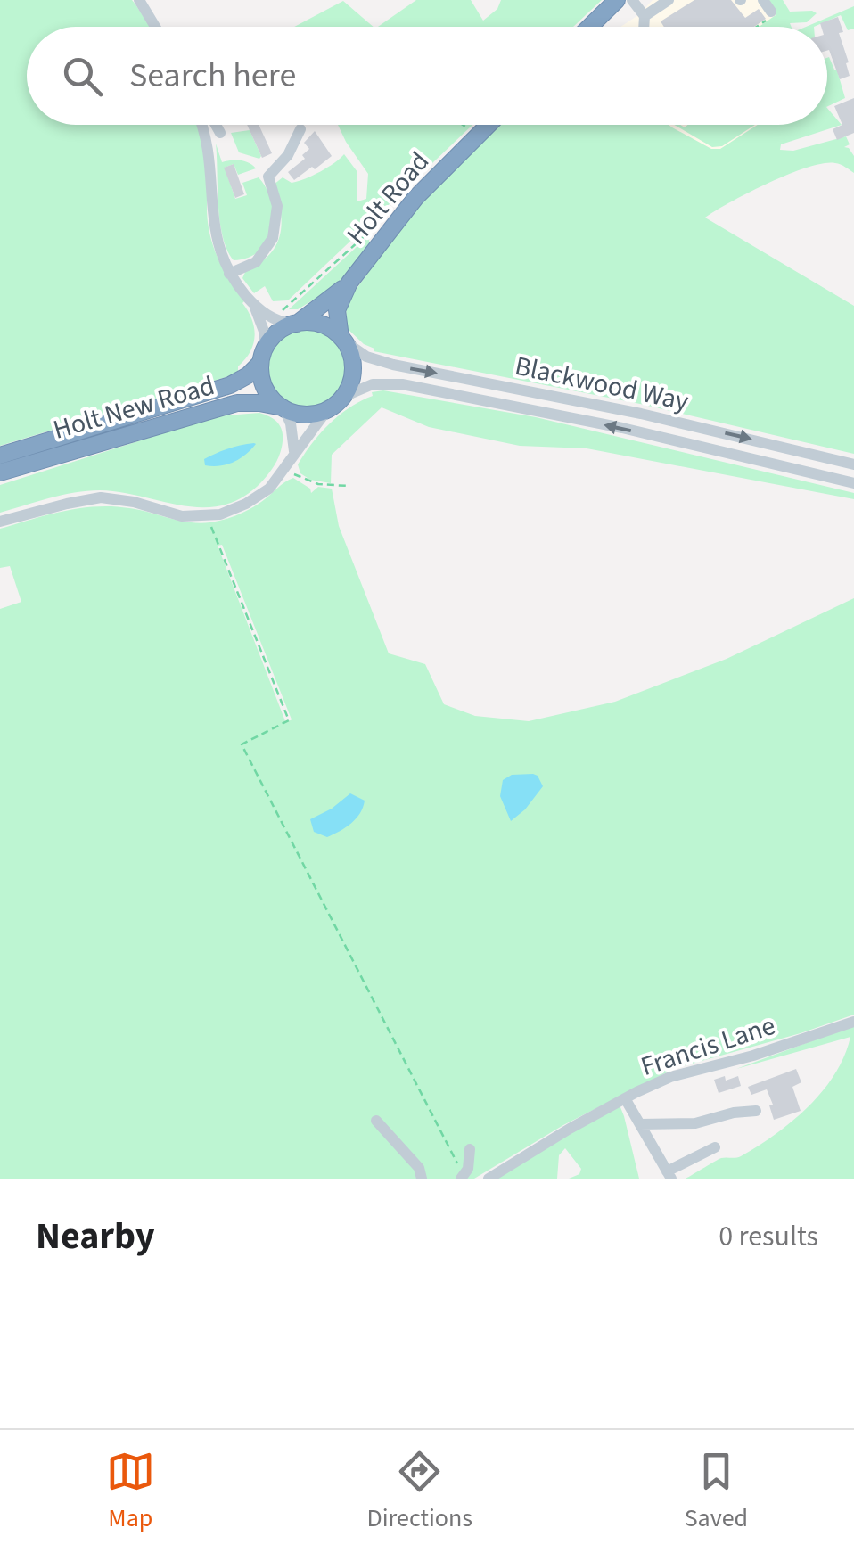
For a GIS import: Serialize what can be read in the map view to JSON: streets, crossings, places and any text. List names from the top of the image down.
{
  "streets": {
    "highway": ["Holt Road", "Holt New Road"],
    "street": ["Blackwood Way", "Francis Lane"]
  },
  "crossings": [
    ["Holt Road", "Blackwood Way"],
    ["Holt Road", "Holt New Road"],
    ["Blackwood Way", "Holt New Road"]
  ],
  "page": {
    "search": "Search here",
    "heading": ["Nearby", "0 results"],
    "nav": ["Map", "Directions", "Saved"]
  }
}
